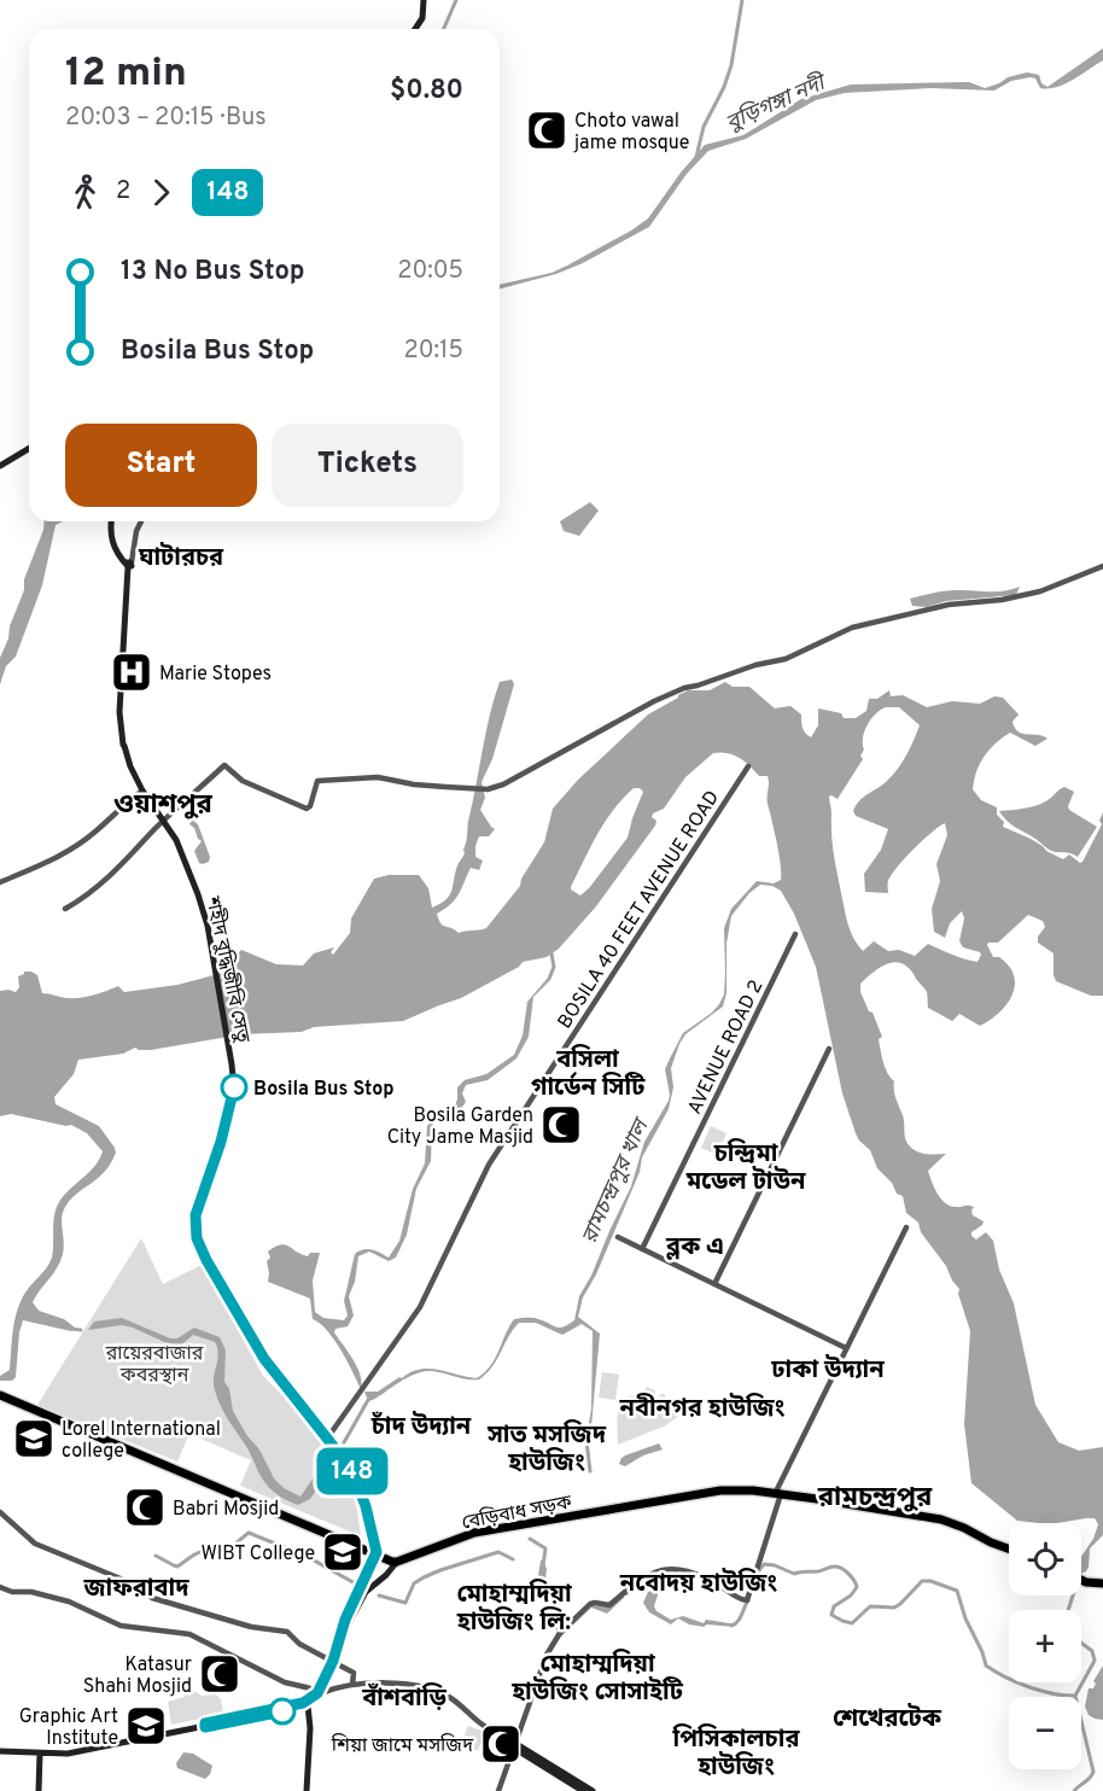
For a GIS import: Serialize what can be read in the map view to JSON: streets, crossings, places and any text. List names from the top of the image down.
{
  "streets": {
    "highway": ["বেড়িবাধ সড়ক"],
    "main road": ["শহীদ বুদ্ধিজীবি সেতু"],
    "street": ["BOSILA 40 FEET AVENUE ROAD", "AVENUE ROAD 2"]
  },
  "crossings": [
    ["BOSILA 40 FEET AVENUE ROAD", "শহীদ বুদ্ধিজীবি সেতু"]
  ],
  "districts": [
    "ঘাটারচর",
    "ওয়াশপুর",
    "বসিলা গার্ডেন সিটি",
    "চন্দ্রিমা মডেল টাউন",
    "ব্লক এ",
    "ঢাকা উদ্যান",
    "নবীনগর হাউজিং",
    "চাঁদ উদ্যান",
    "সাত মসজিদ হাউজিং",
    "রামচন্দ্রপুর",
    "নবোদয় হাউজিং",
    "জাফরাবাদ",
    "মোহাম্মদিয়া হাউজিং লি:",
    "মোহাম্মদিয়া হাউজিং সোসাইটি",
    "বাঁশবাড়ি",
    "শেখেরটেক",
    "পিসিকালচার হাউজিং"
  ],
  "water": ["বুড়িগঙ্গা নদী", "রামচন্দ্রপুর খাল"],
  "parks": ["রায়েরবাজার কবরস্থান"],
  "places": {
    "mosque": [
      "Choto vawal jame mosque",
      "Bosila Garden City Jame Masjid",
      "Babri Mosjid",
      "Katasur Shahi Mosjid",
      "শিয়া জামে মসজিদ"
    ],
    "hospital": ["Marie Stopes"],
    "other": ["Bosila Bus Stop"],
    "school or university": ["Lorel International college", "WIBT College", "Graphic Art Institute"]
  },
  "lines": ["bus line 148"],
  "page": {
    "on_map": "148",
    "heading": ["12 min", "20:03 – 20:15 · Bus", "$0.80"],
    "legs": ["2", "148"],
    "list": [
      {
        "name": "13 No Bus Stop",
        "value": "20:05"
      },
      {
        "name": "Bosila Bus Stop",
        "value": "20:15"
      }
    ],
    "buttons": ["Start", "Tickets"],
    "map_buttons": ["+", "−"]
  }
}
